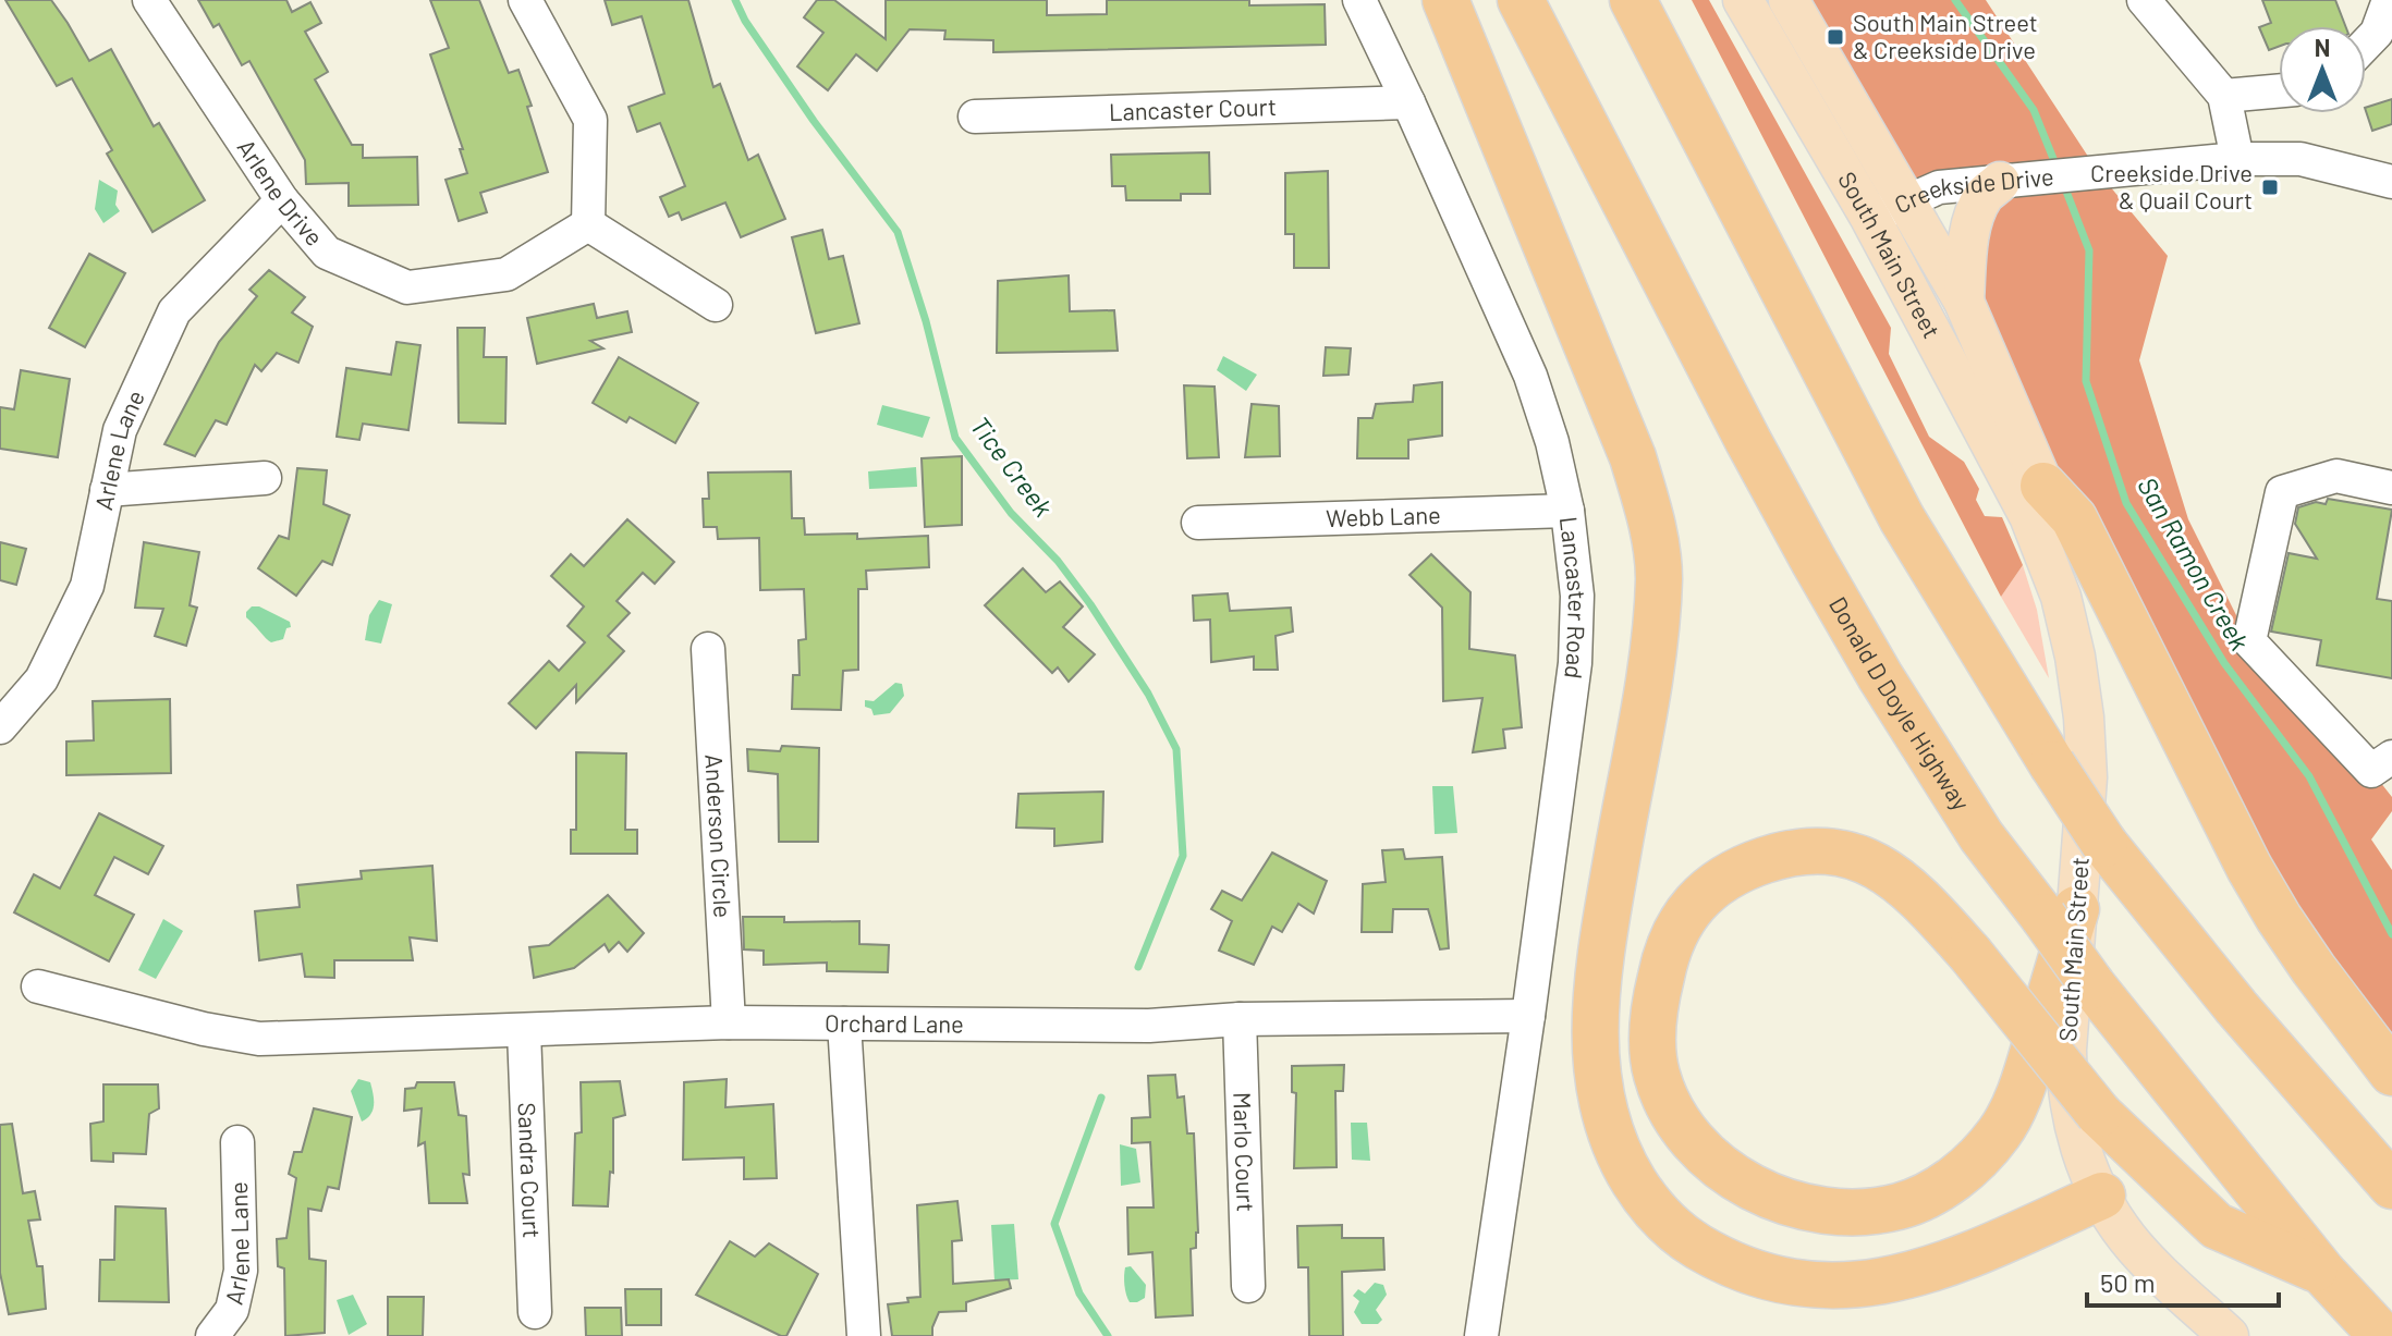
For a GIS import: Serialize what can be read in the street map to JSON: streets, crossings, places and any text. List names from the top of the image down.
{
  "streets": {
    "highway": ["Donald D Doyle Highway"],
    "main road": ["South Main Street"],
    "street": [
      "Lancaster Court",
      "Arlene Drive",
      "Creekside Drive",
      "Arlene Lane",
      "Webb Lane",
      "Lancaster Road",
      "Anderson Circle",
      "Orchard Lane",
      "Marlo Court",
      "Sandra Court"
    ]
  },
  "crossings": [
    ["Lancaster Court", "Lancaster Road"],
    ["Arlene Drive", "Arlene Lane"],
    ["Creekside Drive", "South Main Street"],
    ["South Main Street", "Donald D Doyle Highway"],
    ["Webb Lane", "Lancaster Road"],
    ["Lancaster Road", "Orchard Lane"],
    ["Anderson Circle", "Orchard Lane"],
    ["Orchard Lane", "Marlo Court"],
    ["Orchard Lane", "Sandra Court"]
  ],
  "water": ["Tice Creek", "San Ramon Creek"],
  "places": {
    "transit": ["South Main Street & Creekside Drive", "Creekside Drive & Quail Court"]
  },
  "scale_bar": "50 m",
  "north": "top"
}
